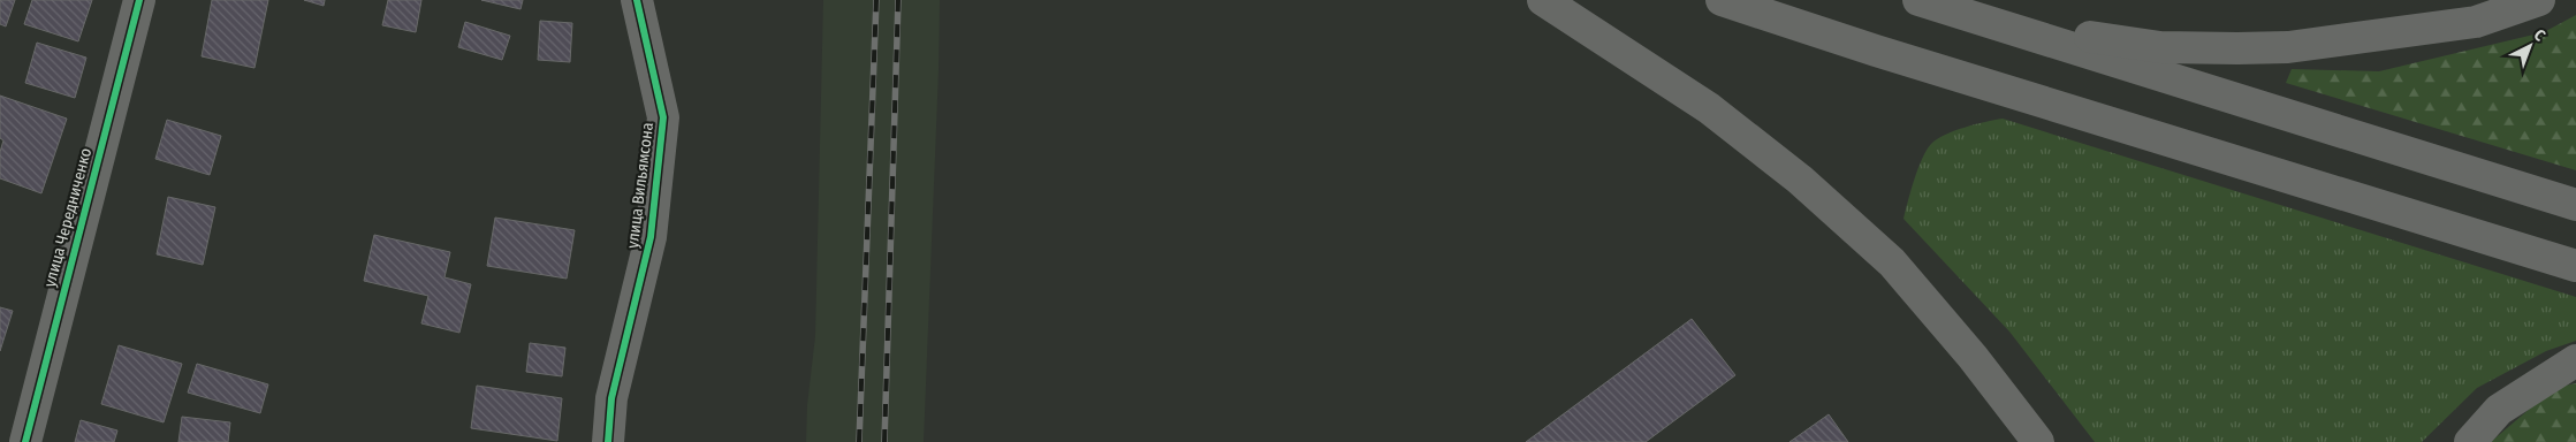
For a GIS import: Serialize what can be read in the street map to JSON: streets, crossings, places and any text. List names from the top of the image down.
{
  "streets": {
    "main road": ["улица Вильямсона", "улица Чередниченко"]
  },
  "north": "top right"
}
